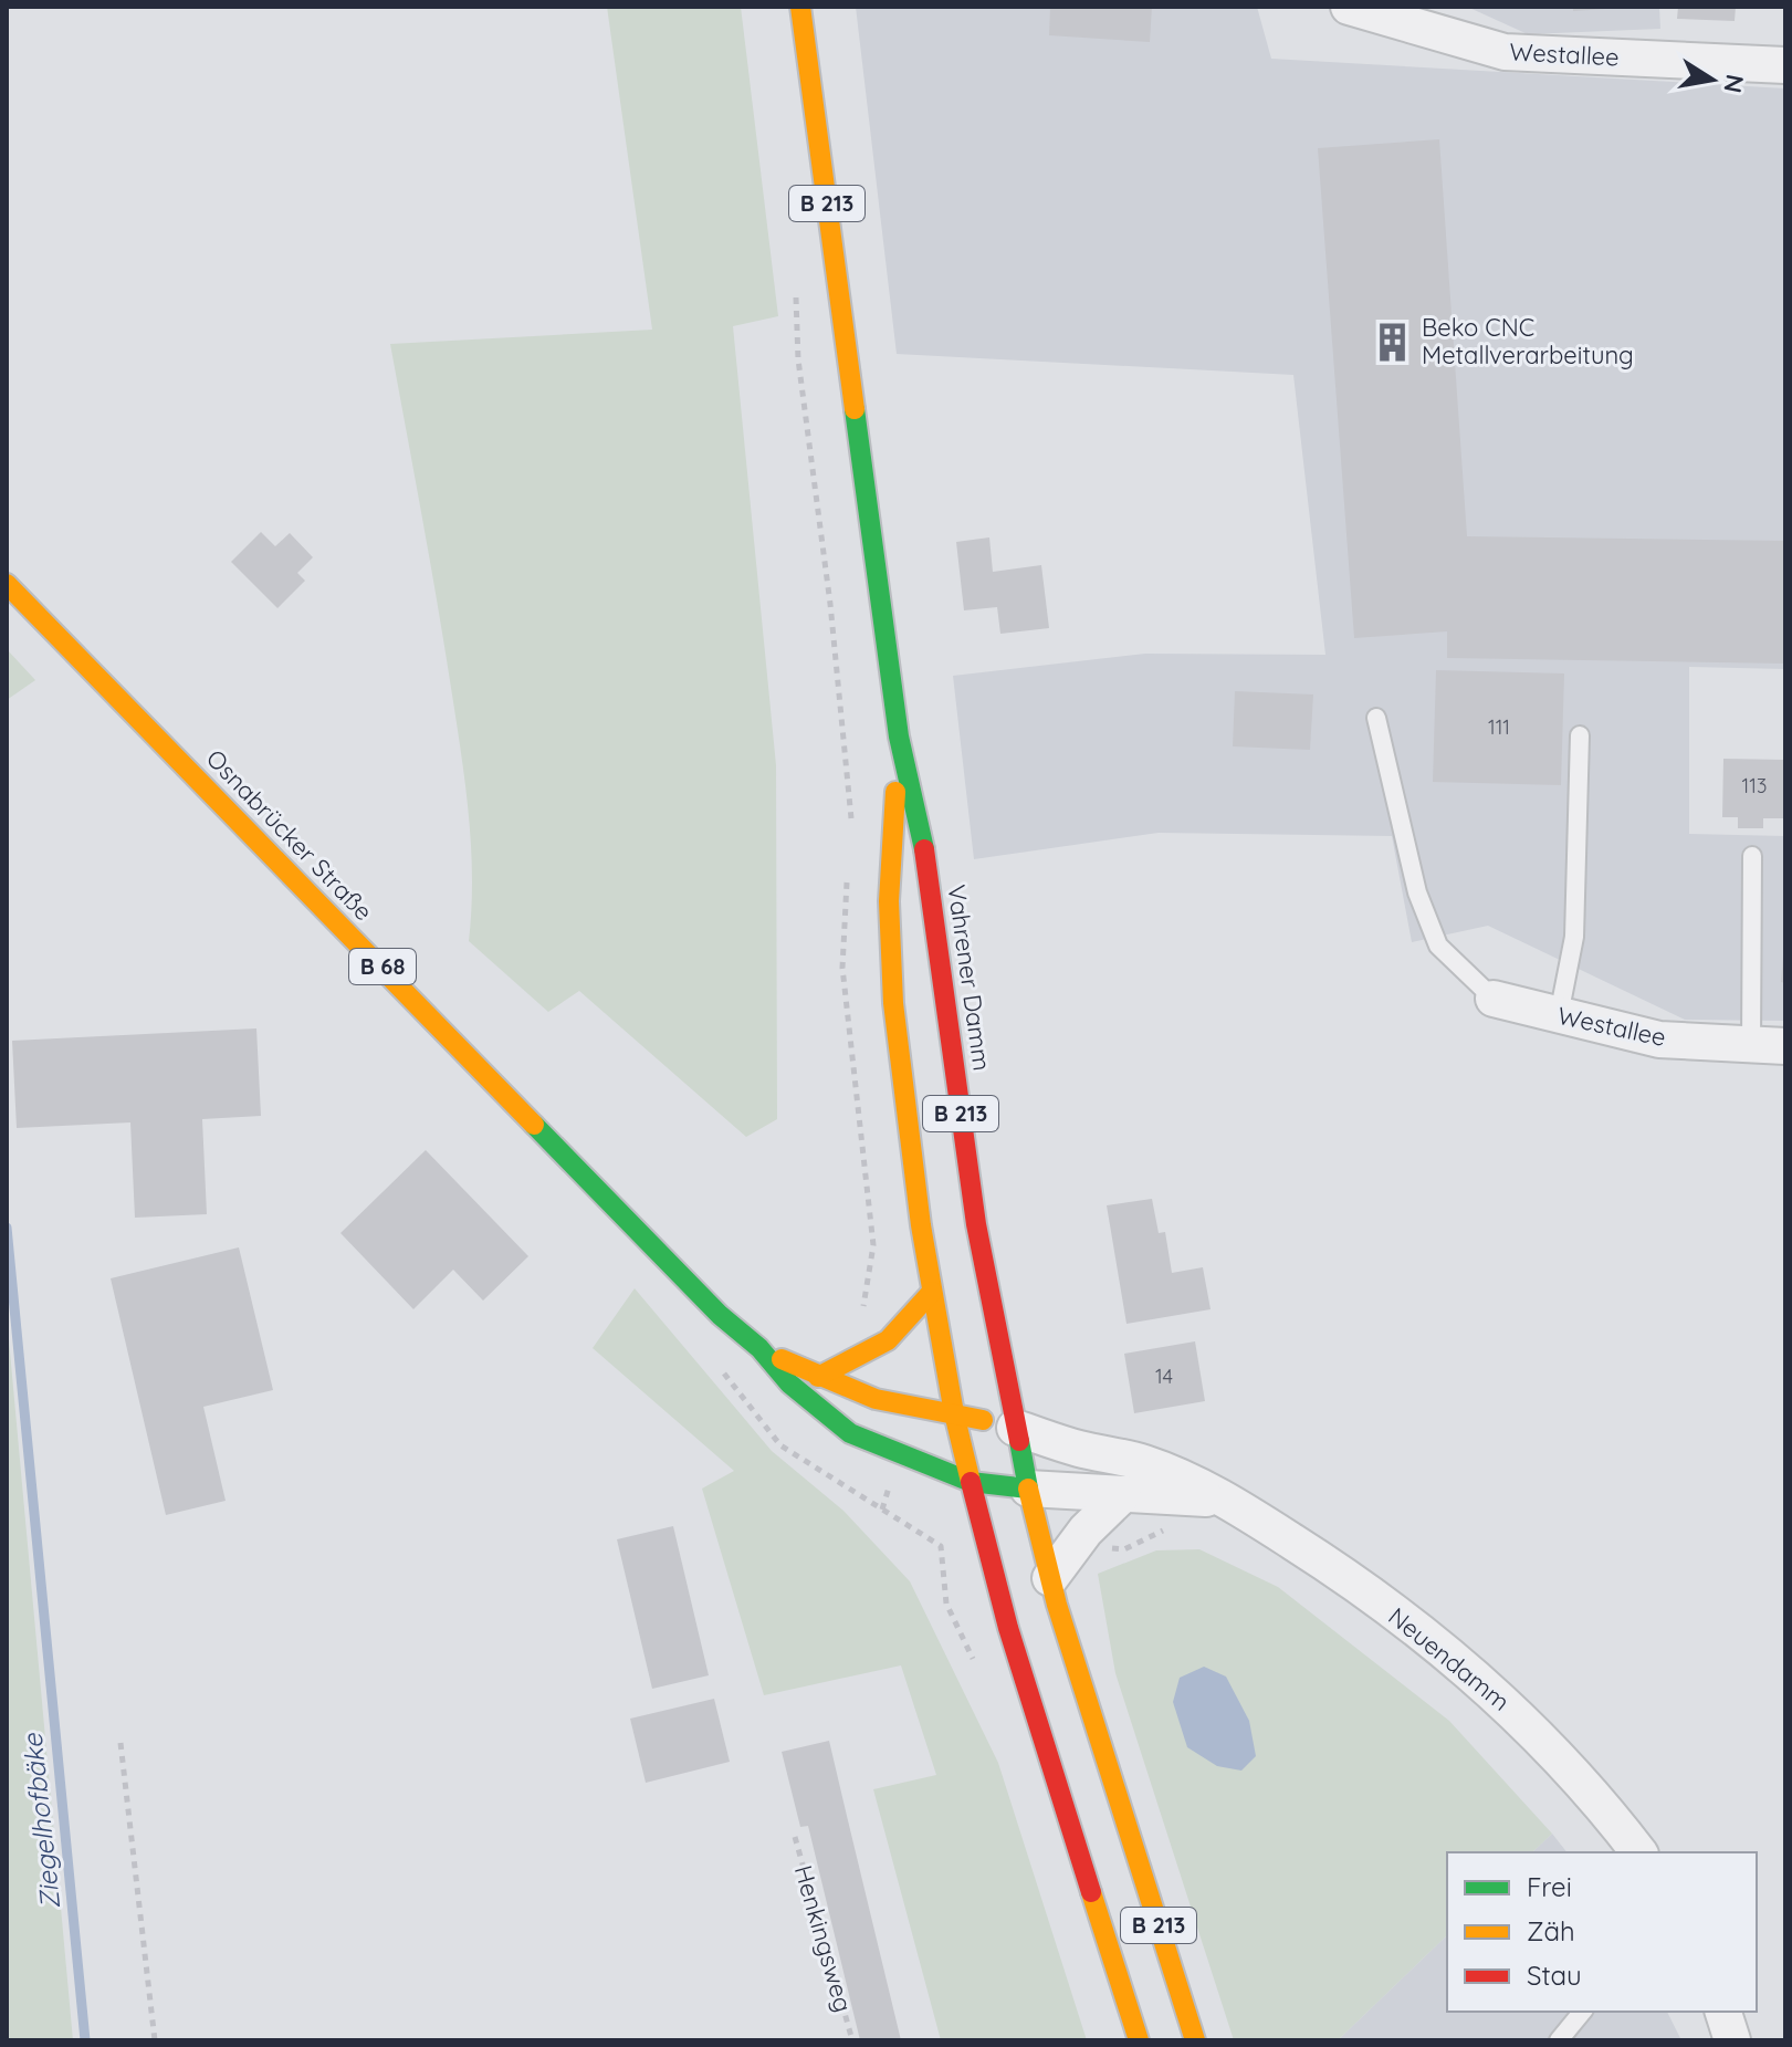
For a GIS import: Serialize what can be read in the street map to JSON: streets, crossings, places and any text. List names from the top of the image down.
{
  "streets": {
    "main road": [
      "B 213",
      "Osnabrücker Straße",
      "B 68",
      "Vahrener Damm"
    ],
    "street": ["Westallee", "Neuendamm"],
    "path": ["Henkingsweg"]
  },
  "crossings": [
    ["B 213", "Osnabrücker Straße"],
    ["B 213", "Vahrener Damm"],
    ["B 213", "Neuendamm"],
    ["Osnabrücker Straße", "Vahrener Damm"],
    ["Osnabrücker Straße", "Neuendamm"],
    ["Vahrener Damm", "Neuendamm"]
  ],
  "water": ["Ziegelhofbäke"],
  "places": {
    "building": ["Beko CNC Metallverarbeitung"]
  },
  "house_numbers": ["111", "113", "14"],
  "legend": ["Frei", "Zäh", "Stau"],
  "north": "right"
}
